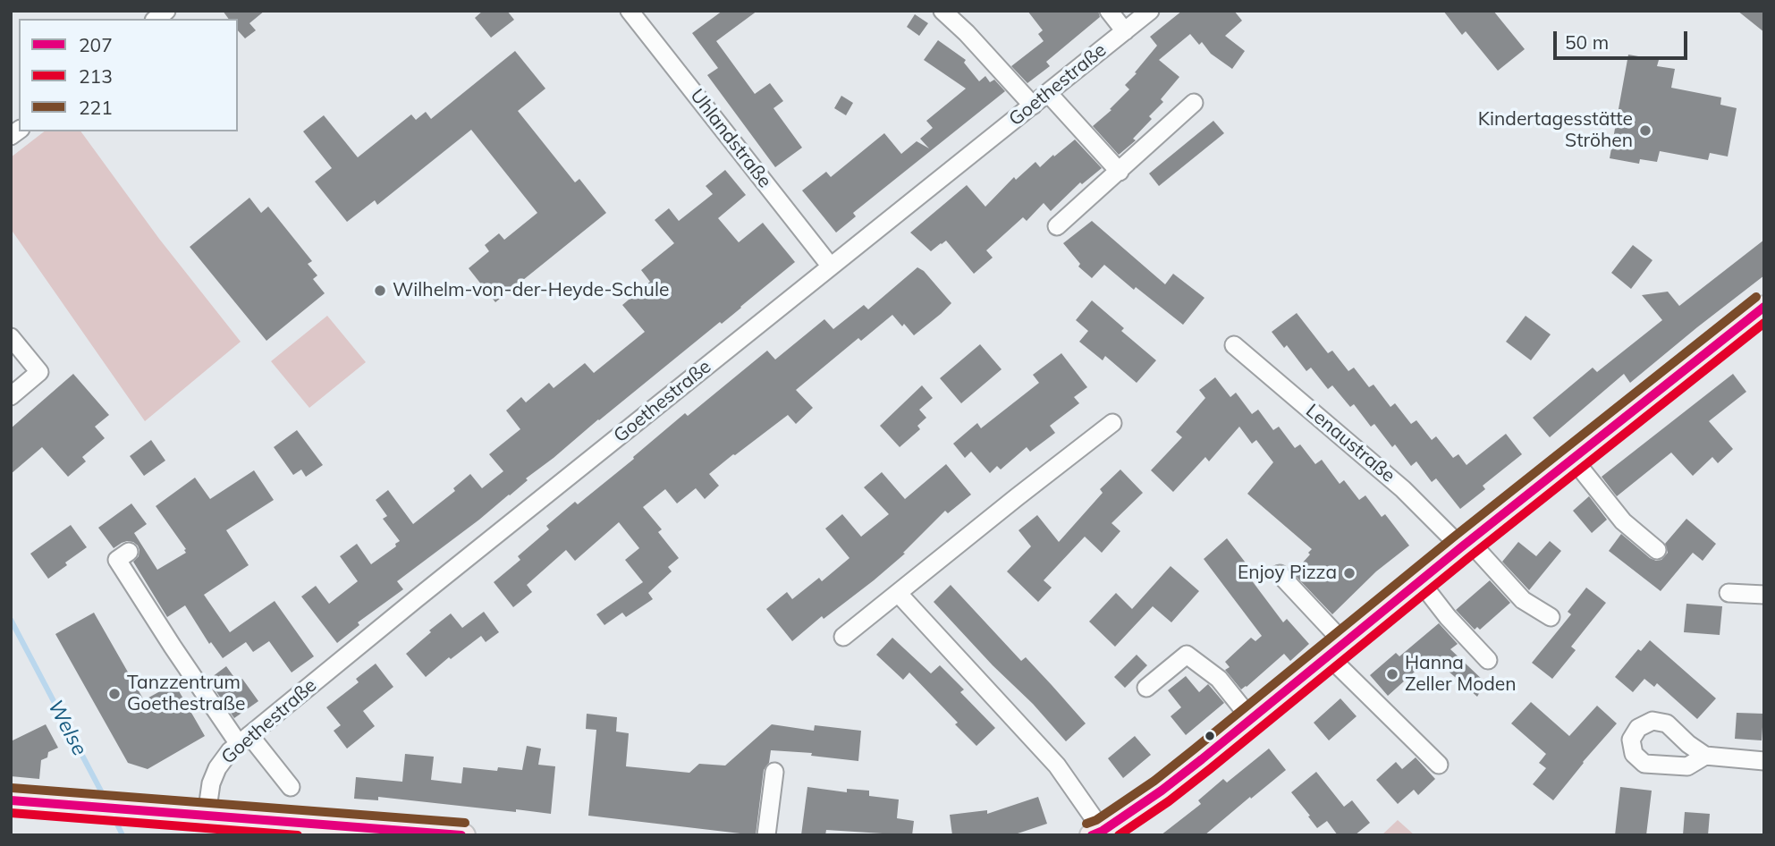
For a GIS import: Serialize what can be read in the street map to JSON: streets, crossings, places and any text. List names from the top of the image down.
{
  "streets": {
    "street": ["Goethestraße", "Uhlandstraße", "Lenaustraße"]
  },
  "crossings": [
    ["Goethestraße", "Uhlandstraße"]
  ],
  "water": ["Welse"],
  "places": [
    "Kindertagesstätte Ströhen",
    "Wilhelm-von-der-Heyde-Schule",
    "Enjoy Pizza",
    "Hanna Zeller Moden",
    "Tanzzentrum Goethestraße"
  ],
  "lines": ["transit line 221", "transit line 207", "transit line 213"],
  "legend": ["207", "213", "221"],
  "scale_bar": "50 m"
}
